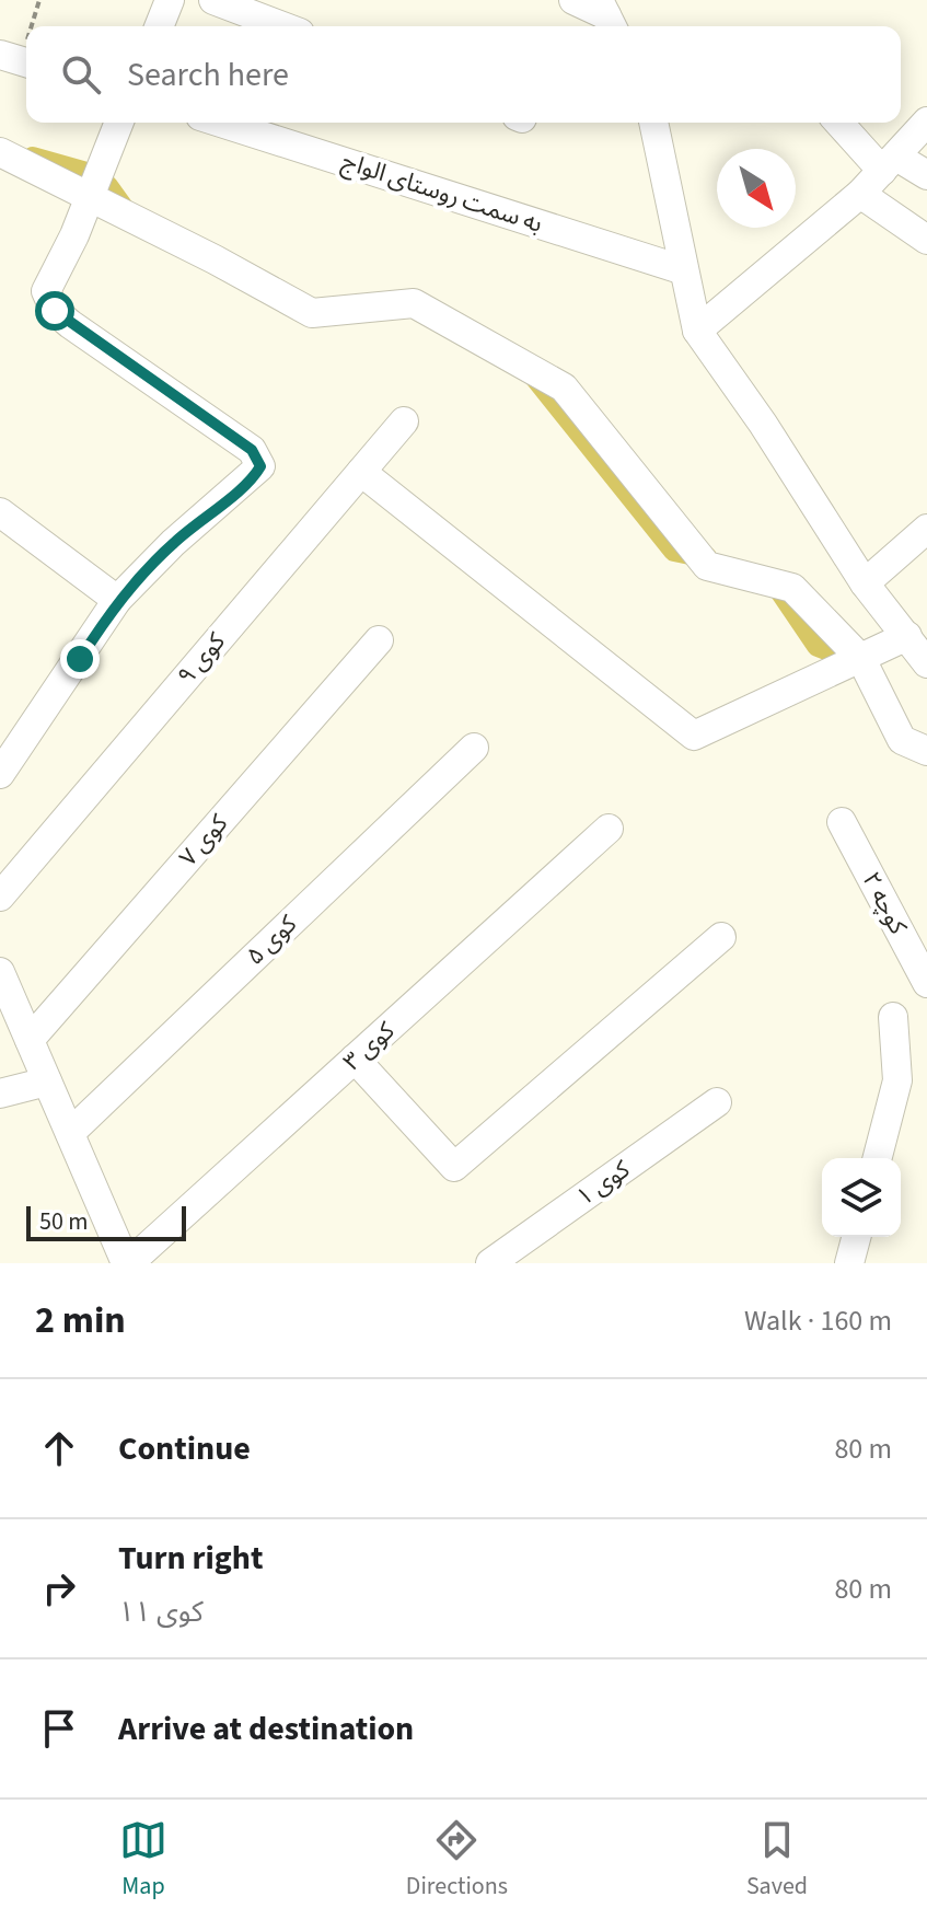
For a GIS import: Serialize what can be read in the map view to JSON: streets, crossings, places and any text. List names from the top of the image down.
{
  "streets": {
    "street": [
      "به سمت روستای الواج",
      "کوی ۹",
      "کوی ۷",
      "کوچه ۲",
      "کوی ۵",
      "کوی ۳",
      "کوی ۱"
    ]
  },
  "scale_bar": "50 m",
  "north": "bottom right",
  "page": {
    "search": "Search here",
    "scale": "50 m",
    "heading": ["2 min", "Walk · 160 m"],
    "list": [
      ["Continue", "80 m"],
      ["Turn right", "کوی ۱۱", "80 m"],
      "Arrive at destination"
    ],
    "nav": ["Map", "Directions", "Saved"]
  }
}
